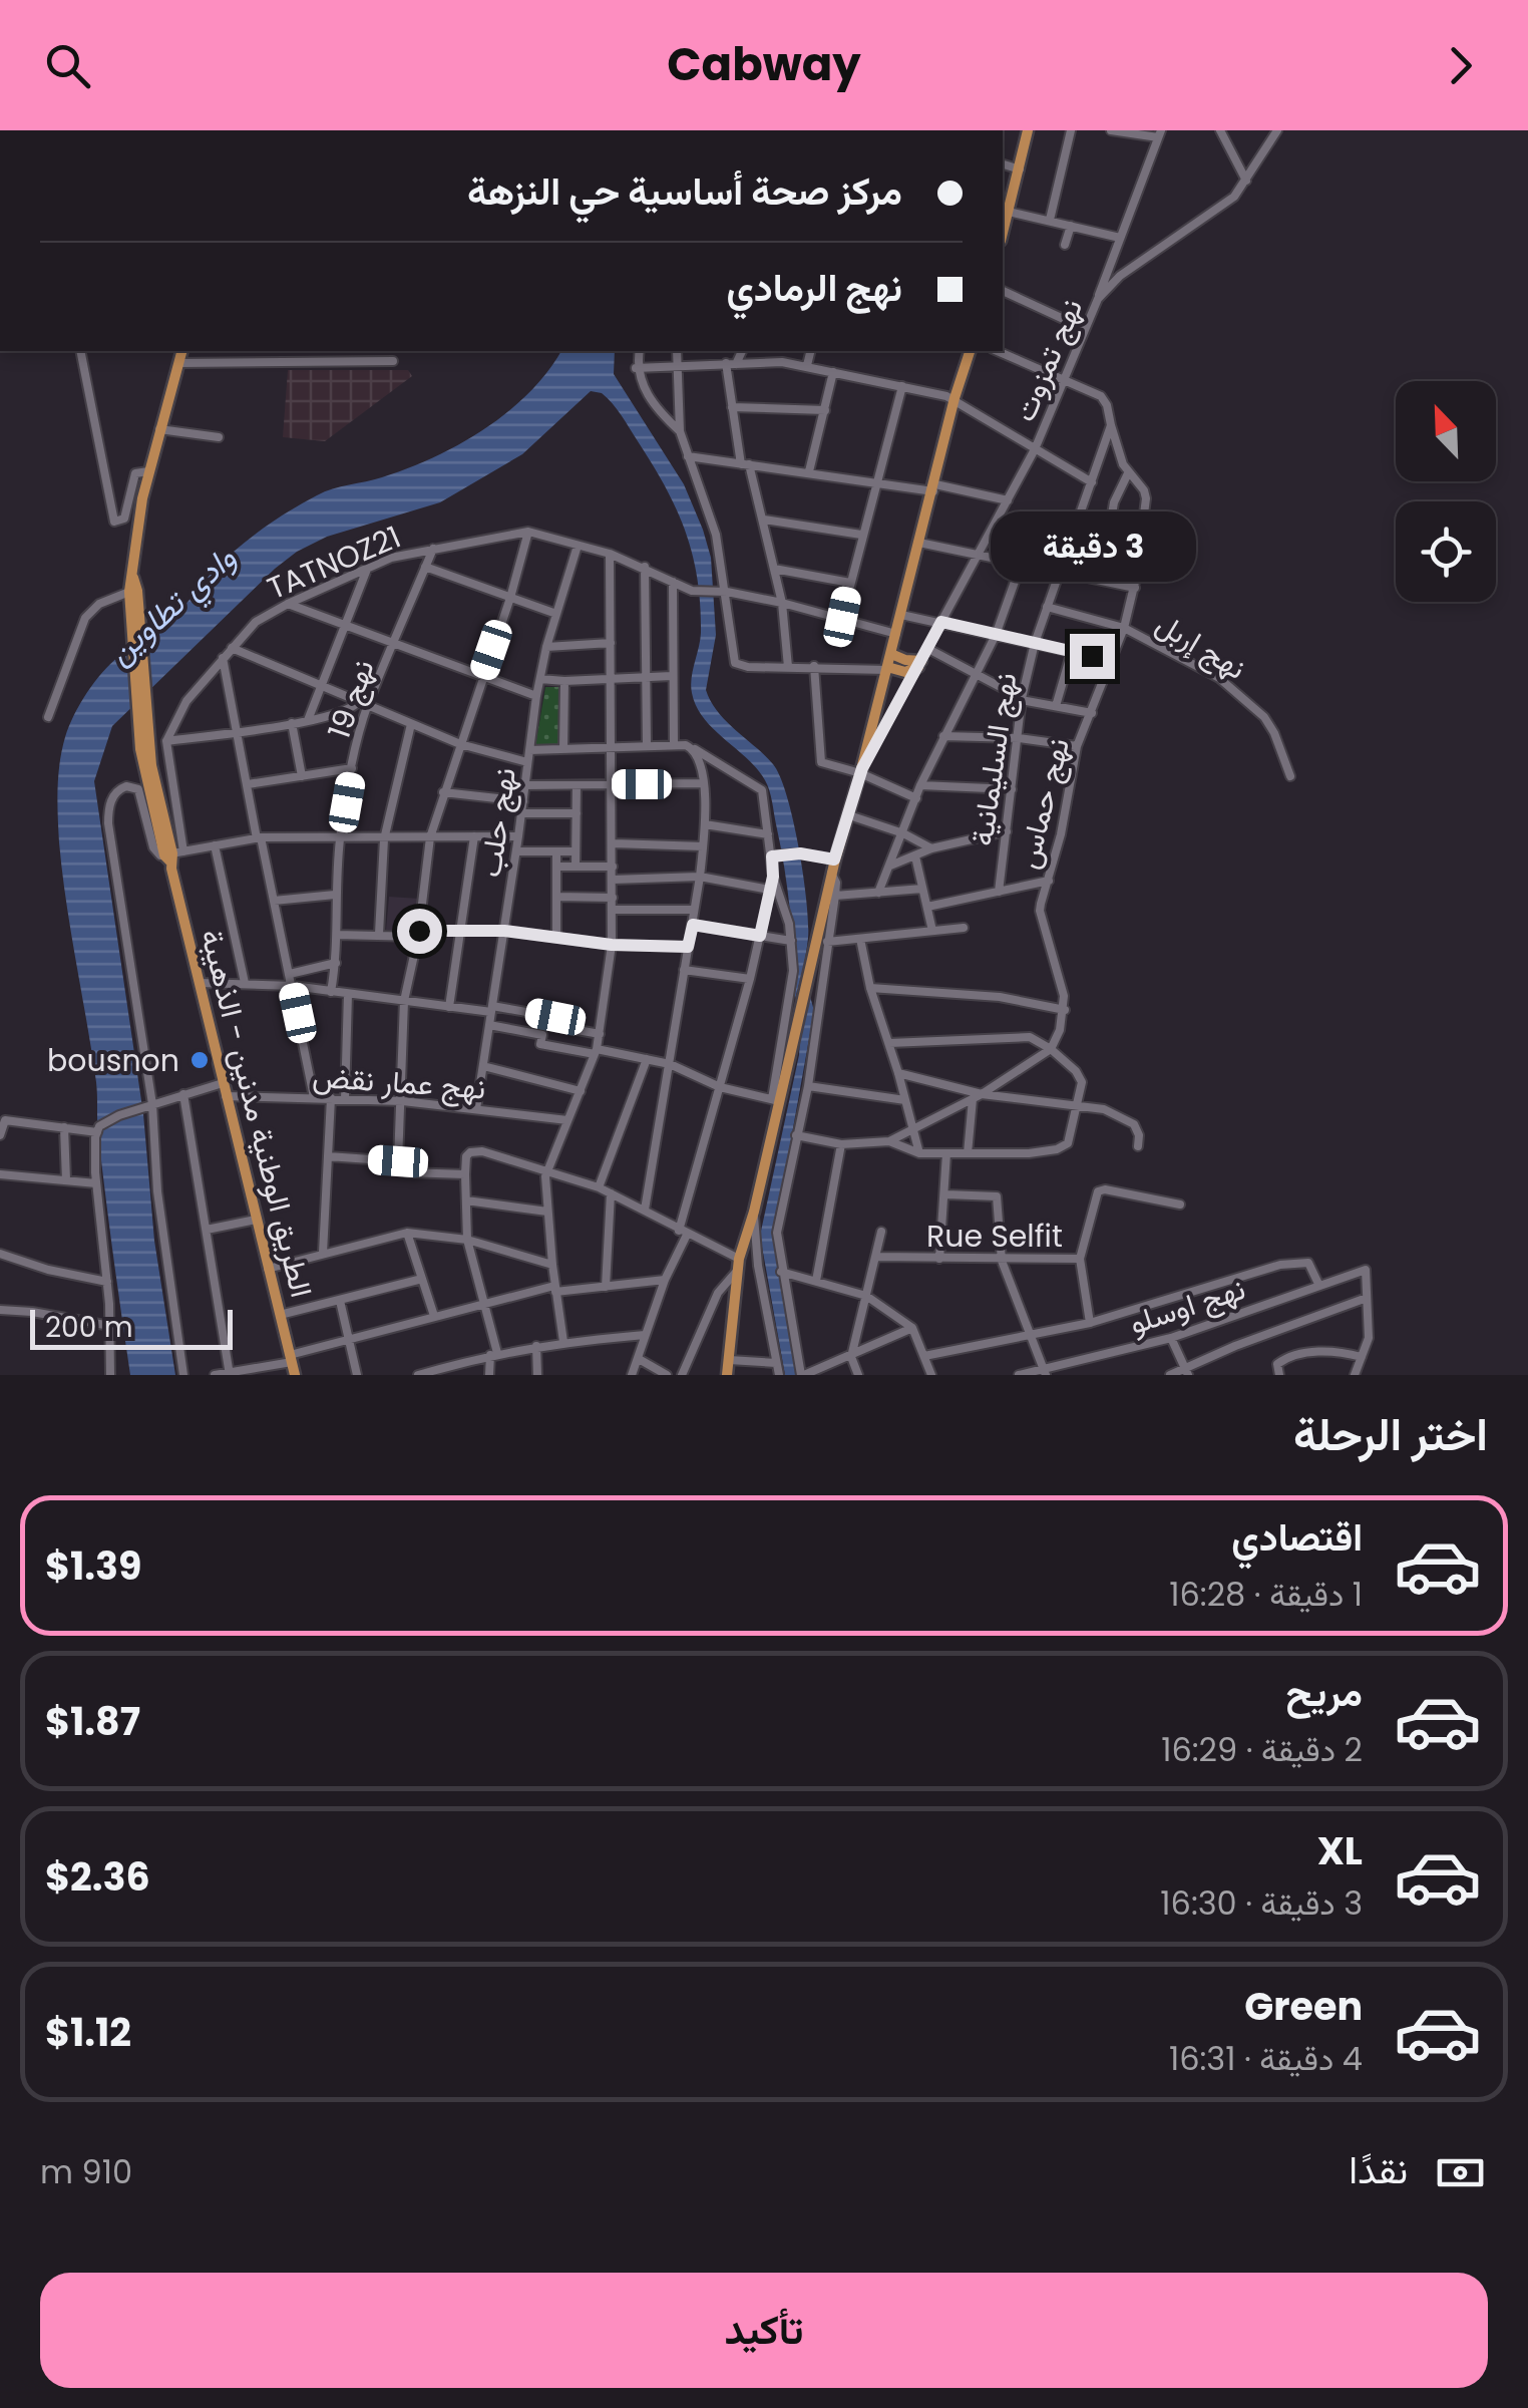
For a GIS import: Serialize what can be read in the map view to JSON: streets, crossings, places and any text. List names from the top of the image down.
{
  "streets": {
    "main road": ["الطريق الوطنية مدنين - الذهيبة"],
    "street": [
      "نهج تمزوت",
      "TATNOZ21",
      "نهج إربل",
      "نهج 19",
      "نهج السليمانية",
      "نهج حماس",
      "نهج حلب",
      "نهج عمار نقض",
      "Rue Selfit",
      "نهج اوسلو"
    ]
  },
  "crossings": [
    ["TATNOZ21", "نهج 19"],
    ["TATNOZ21", "نهج حلب"],
    ["نهج إربل", "نهج السليمانية"],
    ["نهج إربل", "نهج حماس"],
    ["نهج السليمانية", "نهج حماس"],
    ["نهج حلب", "نهج عمار نقض"],
    ["نهج عمار نقض", "الطريق الوطنية مدنين - الذهيبة"]
  ],
  "water": ["وادي تطاوين"],
  "places": ["bousnon"],
  "scale_bar": "200 m",
  "north": "top left",
  "page": {
    "header": "Cabway",
    "banner": ["مركز صحة أساسية حي النزهة", "نهج الرمادي"],
    "bubble": "3 دقيقة",
    "scale": "200 m",
    "heading": "اختر الرحلة",
    "list": [
      {
        "name": "اقتصادي",
        "note": "1 دقيقة · 16:28",
        "value": "$1.39"
      },
      {
        "name": "مريح",
        "note": "2 دقيقة · 16:29",
        "value": "$1.87"
      },
      {
        "name": "XL",
        "note": "3 دقيقة · 16:30",
        "value": "$2.36"
      },
      {
        "name": "Green",
        "note": "4 دقيقة · 16:31",
        "value": "$1.12"
      }
    ],
    "pay": ["نقدًا", "910 m"],
    "buttons": "تأكيد"
  }
}
